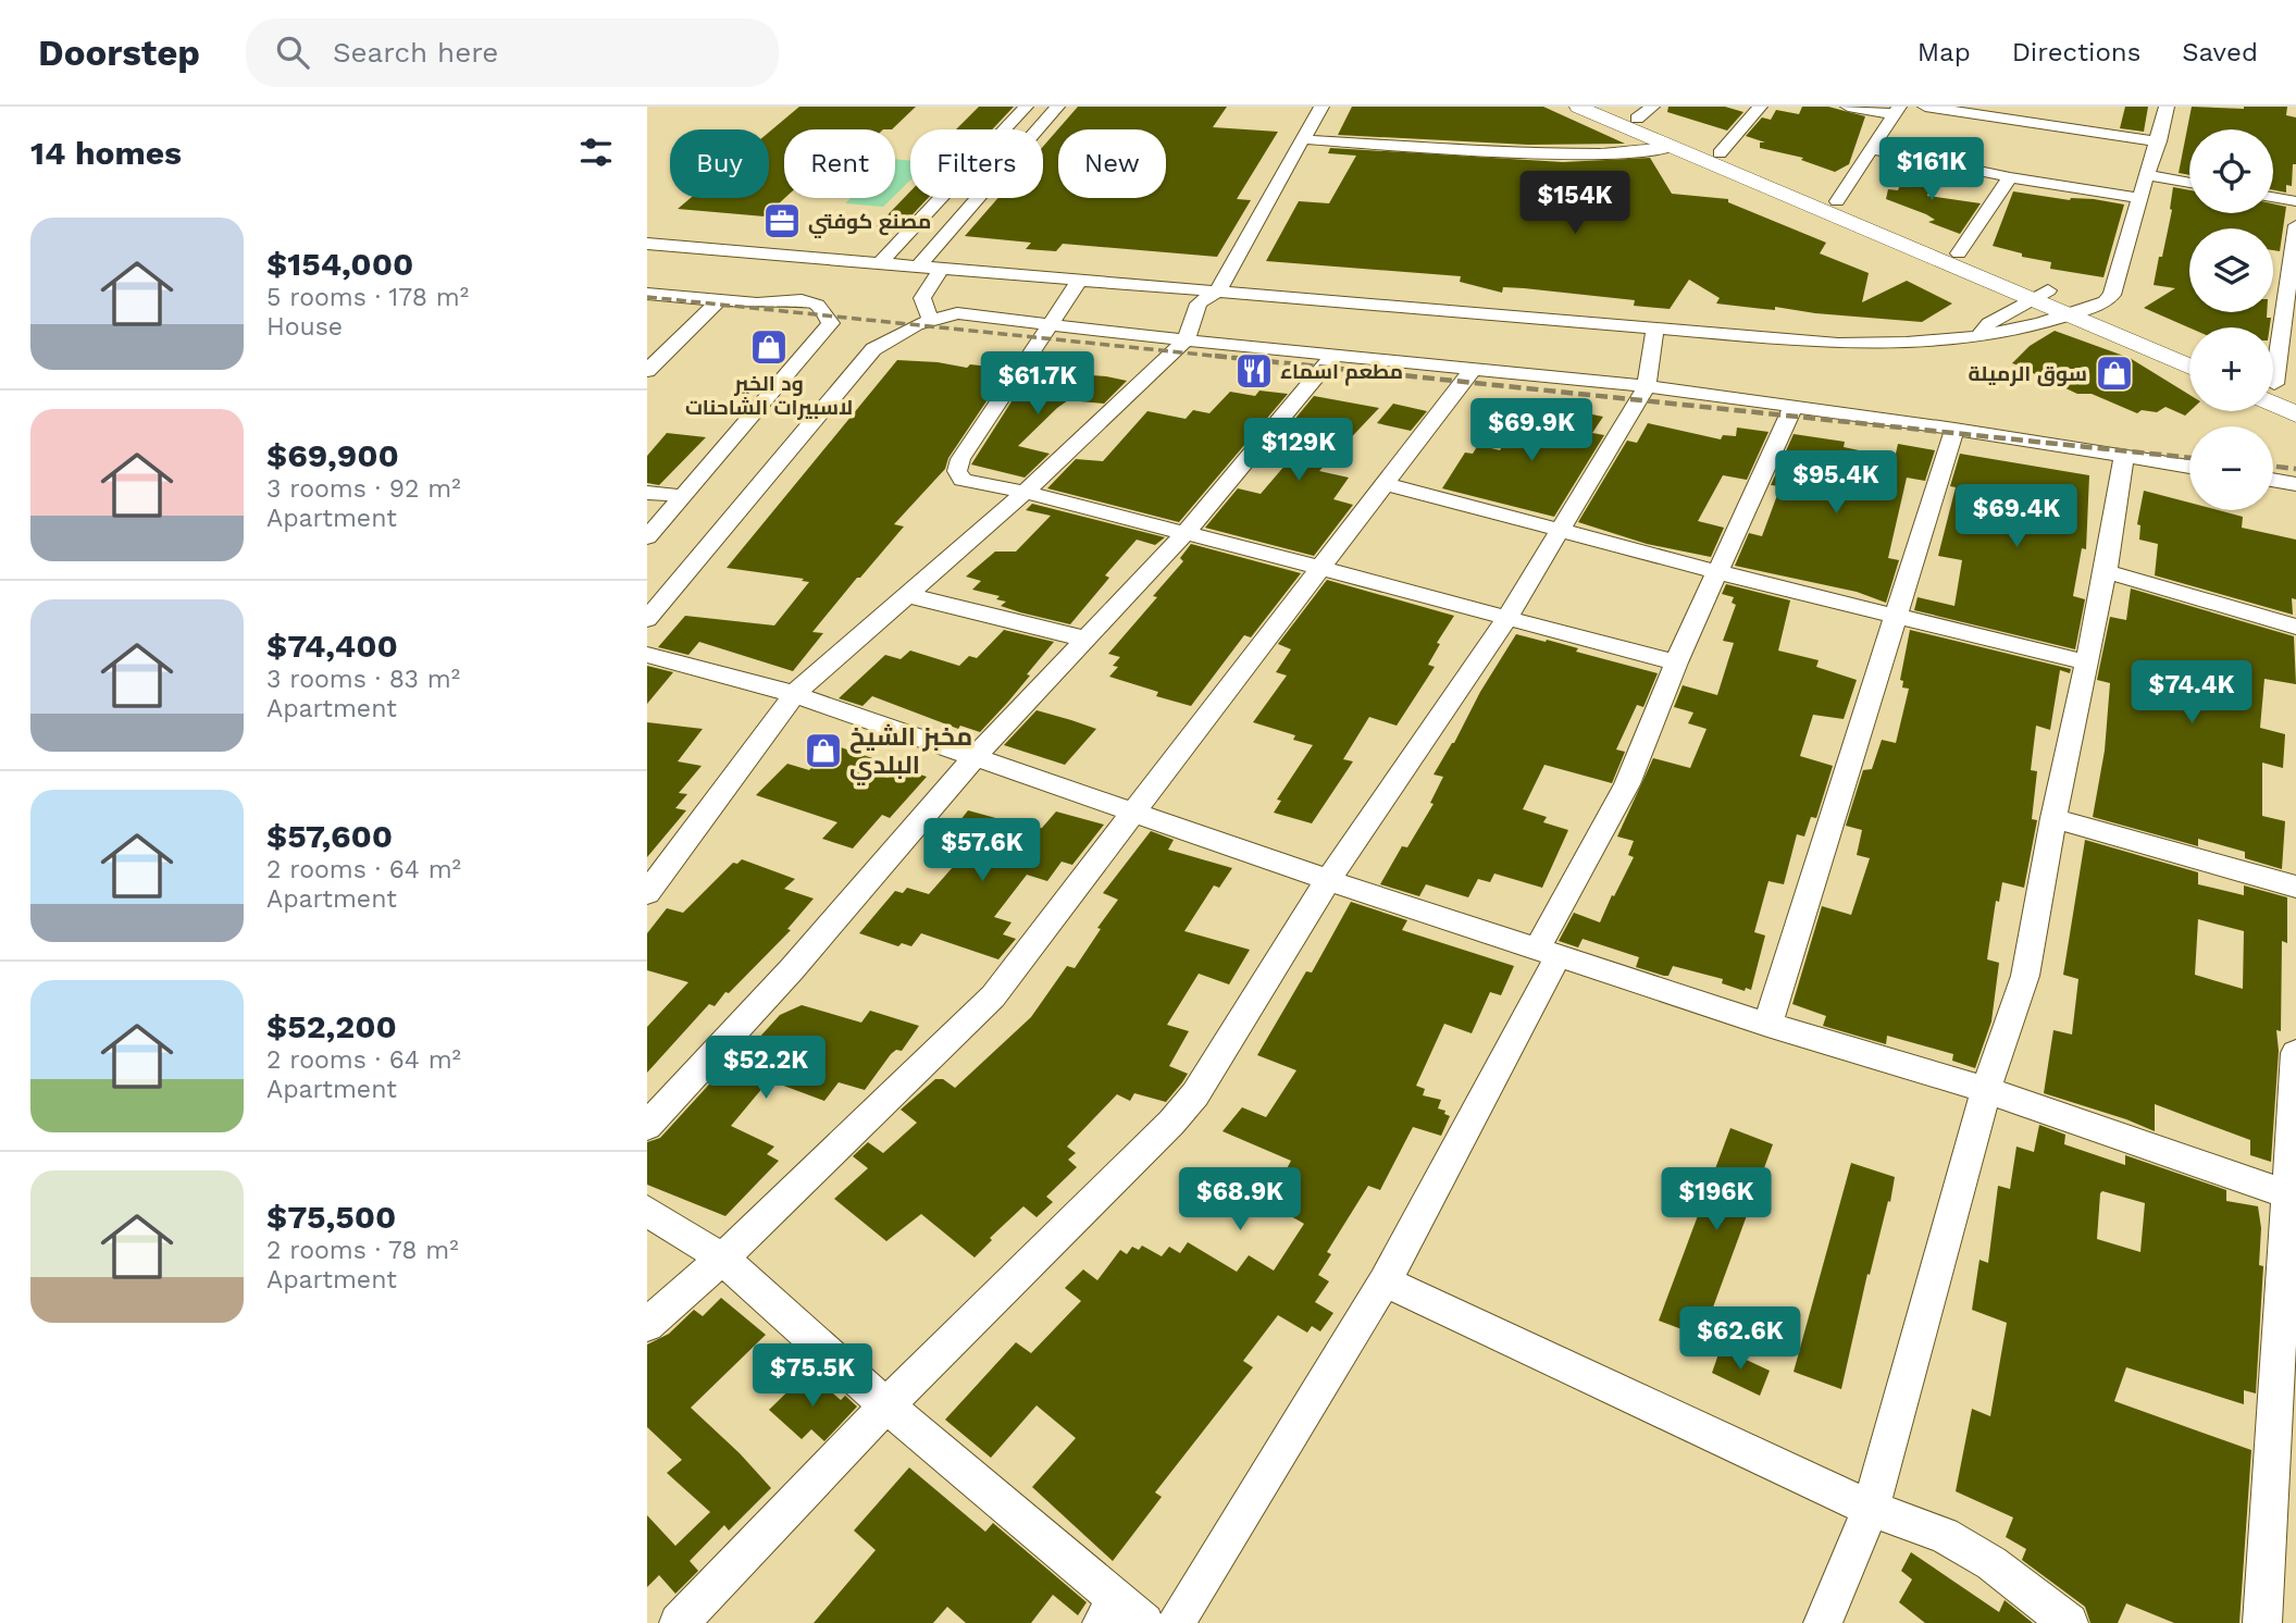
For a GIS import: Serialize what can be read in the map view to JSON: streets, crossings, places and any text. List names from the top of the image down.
{
  "places": {
    "office": ["مصنع كوفتي"],
    "shop": ["ود الخير لاسبيرات الشاحنات", "سوق الرميلة", "مخبز الشيخ البلدي"],
    "restaurant": ["مطعم اسماء"]
  },
  "page": {
    "header": "Doorstep",
    "search": "Search here",
    "nav": ["Map", "Directions", "Saved"],
    "heading": "14 homes",
    "map_buttons": ["+", "−"],
    "chip": [
      "Buy",
      "Rent",
      "Filters",
      "New"
    ],
    "price": [
      "$161K",
      "$154K",
      "$61.7K",
      "$69.9K",
      "$129K",
      "$95.4K",
      "$69.4K",
      "$74.4K",
      "$57.6K",
      "$52.2K",
      "$68.9K",
      "$196K",
      "$62.6K",
      "$75.5K"
    ],
    "list": [
      {
        "name": "$154,000",
        "note": "5 rooms · 178 m² · House"
      },
      {
        "name": "$69,900",
        "note": "3 rooms · 92 m² · Apartment"
      },
      {
        "name": "$74,400",
        "note": "3 rooms · 83 m² · Apartment"
      },
      {
        "name": "$57,600",
        "note": "2 rooms · 64 m² · Apartment"
      },
      {
        "name": "$52,200",
        "note": "2 rooms · 64 m² · Apartment"
      },
      {
        "name": "$75,500",
        "note": "2 rooms · 78 m² · Apartment"
      }
    ]
  }
}
